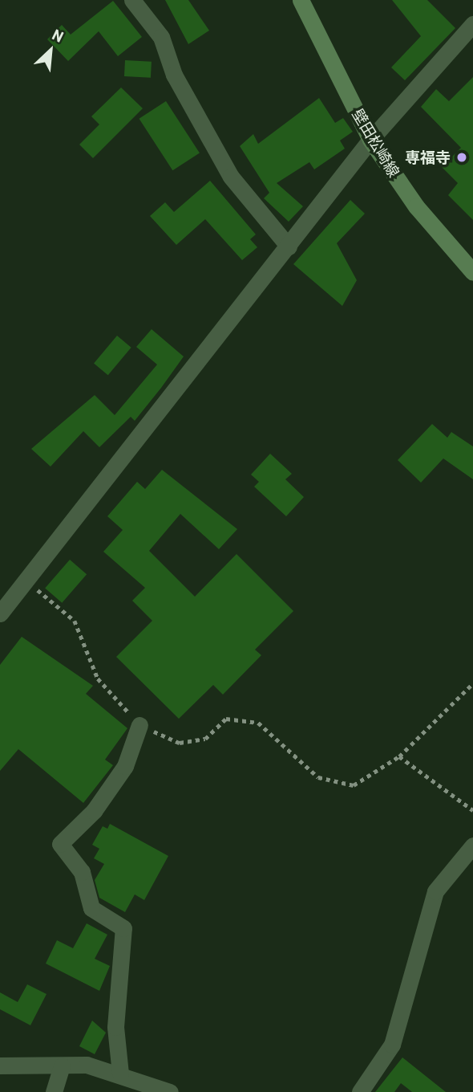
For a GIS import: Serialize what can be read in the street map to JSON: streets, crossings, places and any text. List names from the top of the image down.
{
  "streets": {
    "main road": ["壁田松崎線"]
  },
  "places": ["専福寺"],
  "north": "top right"
}
